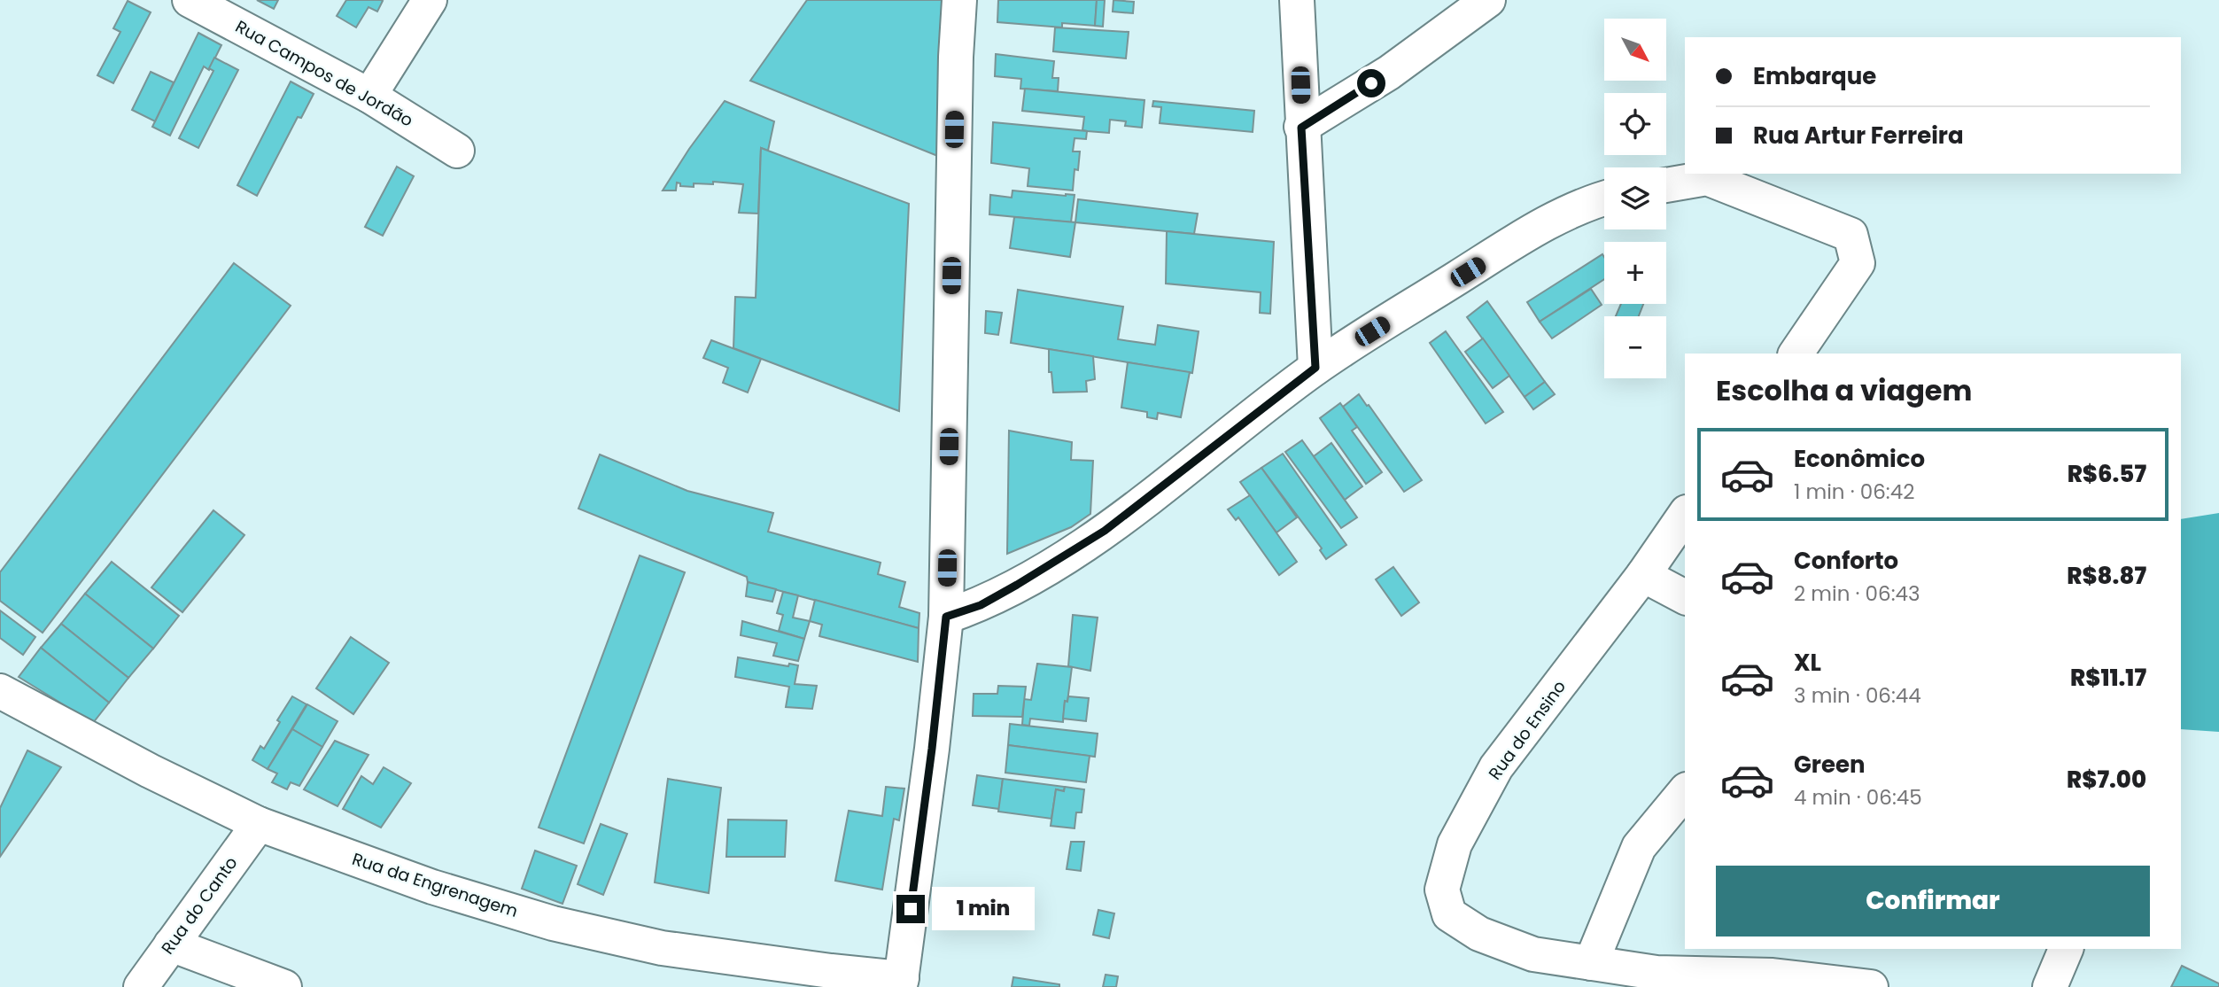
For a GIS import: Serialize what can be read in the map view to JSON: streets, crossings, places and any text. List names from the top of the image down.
{
  "streets": {
    "street": [
      "Rua Campos de Jordão",
      "Rua do Ensino",
      "Rua da Engrenagem",
      "Rua do Canto"
    ]
  },
  "crossings": [
    ["Rua da Engrenagem", "Rua do Canto"]
  ],
  "north": "bottom right",
  "page": {
    "map_buttons": ["+", "−"],
    "banner": ["Embarque", "Rua Artur Ferreira"],
    "heading": "Escolha a viagem",
    "list": [
      {
        "name": "Econômico",
        "note": "1 min · 06:42",
        "value": "R$6.57"
      },
      {
        "name": "Conforto",
        "note": "2 min · 06:43",
        "value": "R$8.87"
      },
      {
        "name": "XL",
        "note": "3 min · 06:44",
        "value": "R$11.17"
      },
      {
        "name": "Green",
        "note": "4 min · 06:45",
        "value": "R$7.00"
      }
    ],
    "buttons": "Confirmar",
    "bubble": "1 min"
  }
}
